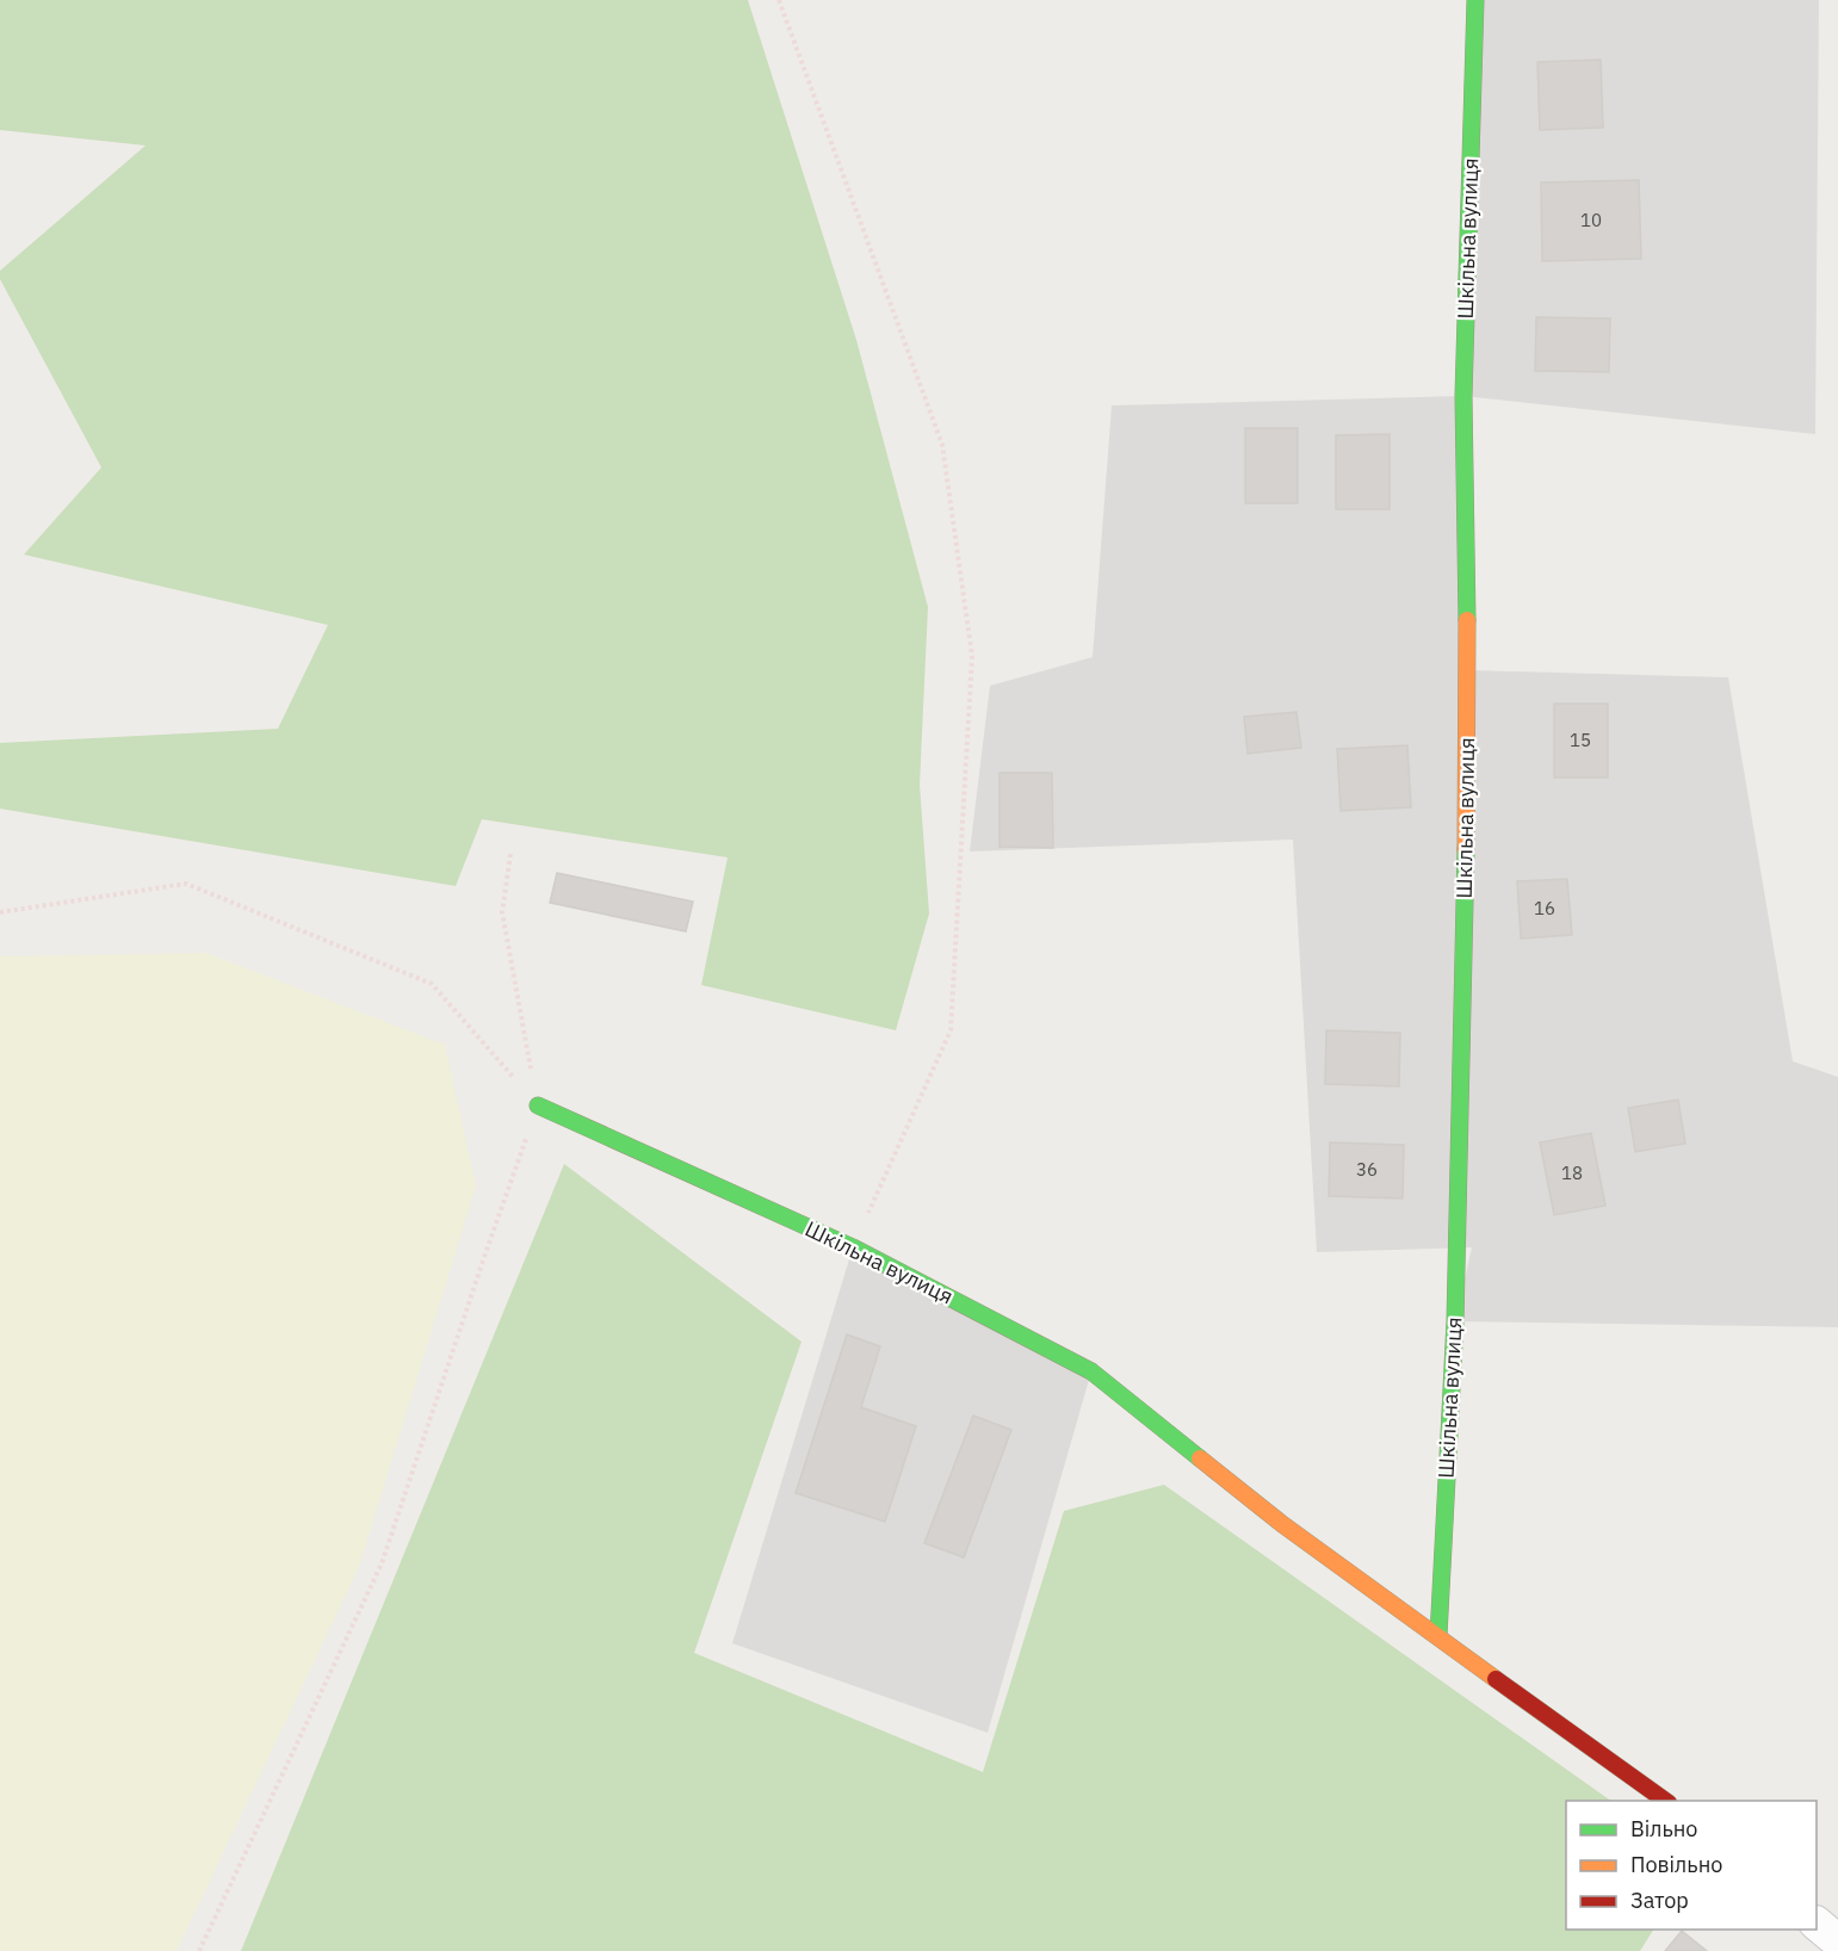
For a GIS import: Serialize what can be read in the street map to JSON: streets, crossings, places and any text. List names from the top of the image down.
{
  "streets": {
    "street": ["Шкільна вулиця"]
  },
  "house_numbers": [
    "10",
    "15",
    "16",
    "36",
    "18"
  ],
  "legend": ["Вільно", "Повільно", "Затор"]
}
